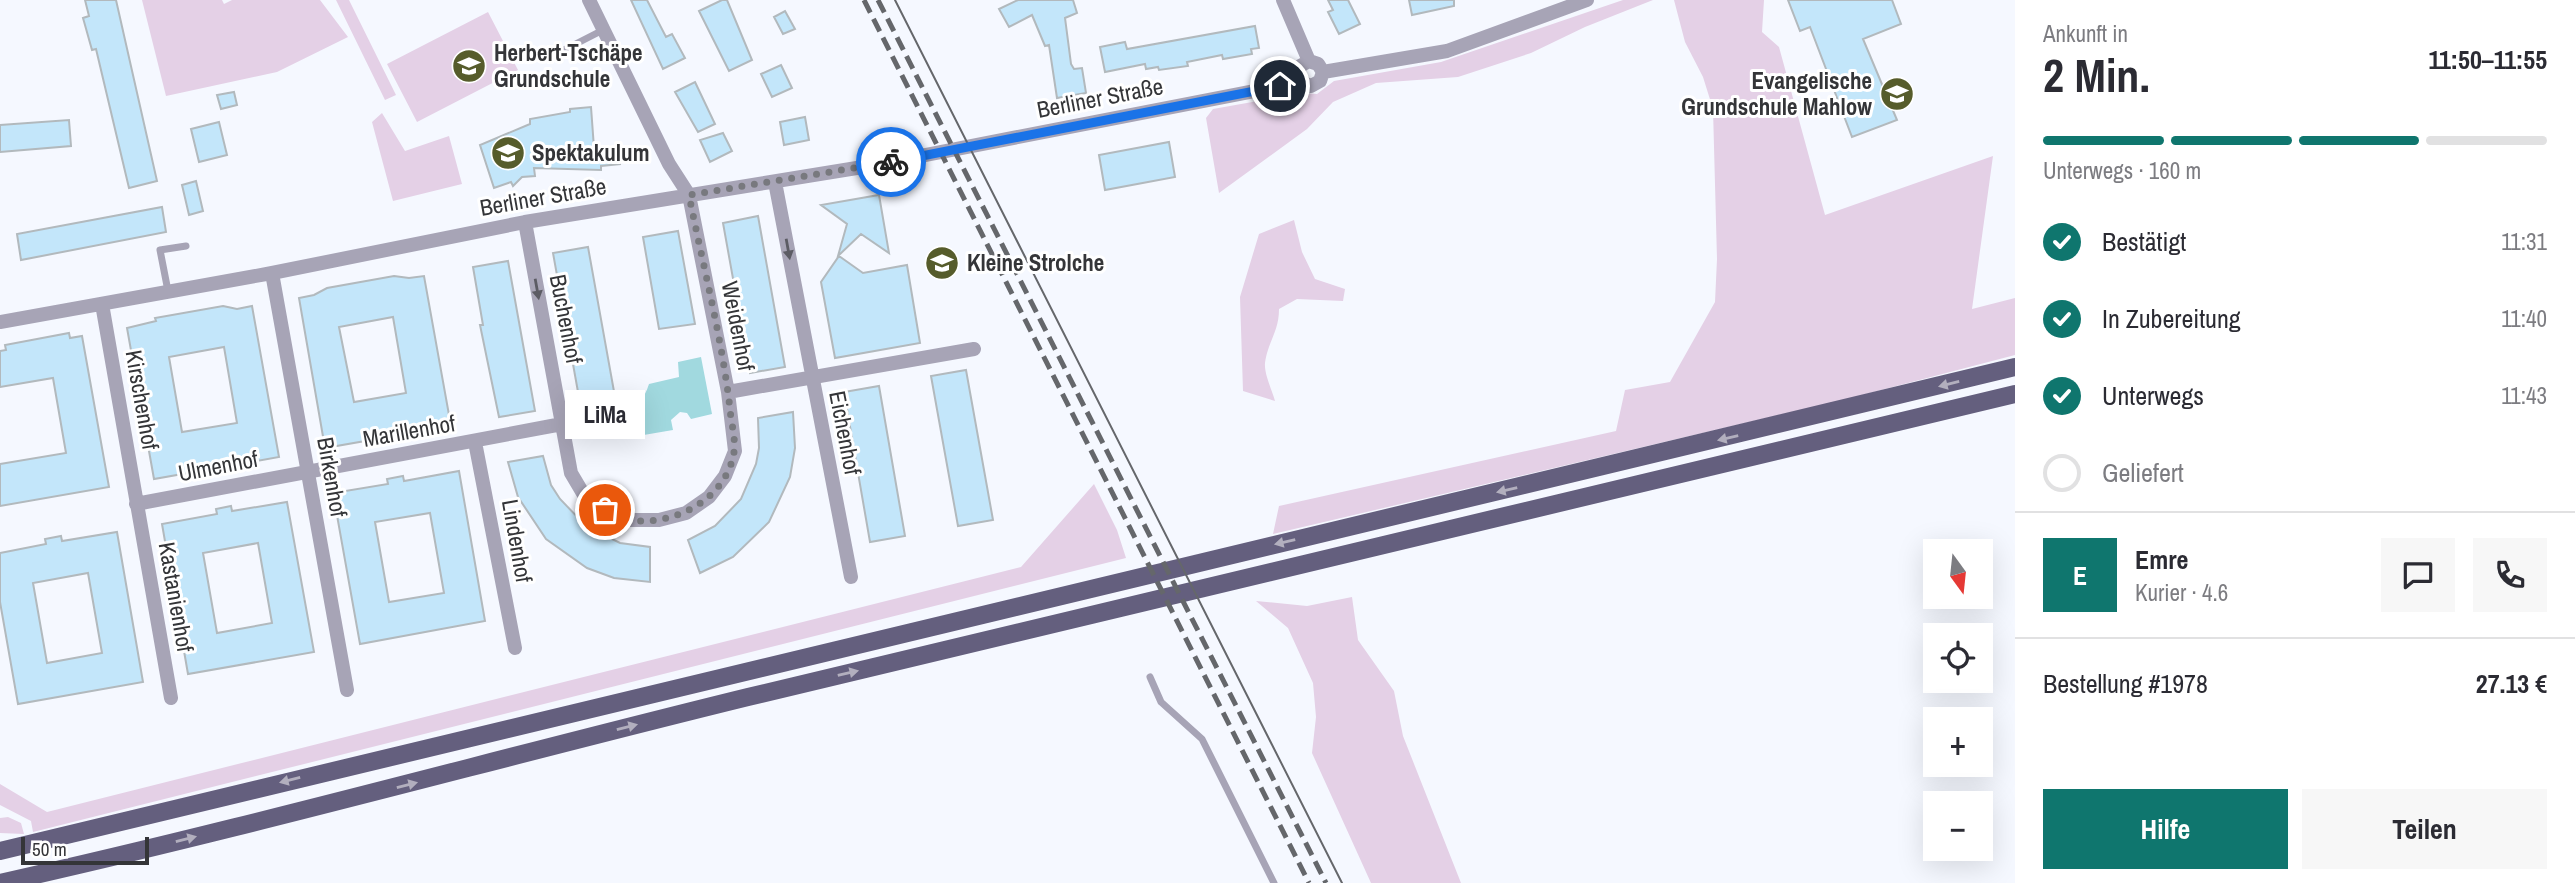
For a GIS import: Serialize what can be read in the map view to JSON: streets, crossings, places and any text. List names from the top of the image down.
{
  "streets": {
    "street": [
      "Berliner Straße",
      "Buchenhof",
      "Weidenhof",
      "Kirschenhof",
      "Marillenhof",
      "Eichenhof",
      "Ulmenhof",
      "Birkenhof",
      "Lindenhof",
      "Kastanienhof"
    ]
  },
  "crossings": [
    ["Berliner Straße", "Buchenhof"],
    ["Berliner Straße", "Weidenhof"],
    ["Berliner Straße", "Kirschenhof"],
    ["Berliner Straße", "Birkenhof"],
    ["Buchenhof", "Weidenhof"],
    ["Buchenhof", "Marillenhof"],
    ["Weidenhof", "Eichenhof"],
    ["Kirschenhof", "Ulmenhof"],
    ["Kirschenhof", "Kastanienhof"],
    ["Marillenhof", "Ulmenhof"],
    ["Marillenhof", "Birkenhof"],
    ["Marillenhof", "Lindenhof"],
    ["Ulmenhof", "Birkenhof"],
    ["Ulmenhof", "Kastanienhof"]
  ],
  "one_way": ["Buchenhof"],
  "places": {
    "school or university": [
      "Herbert-Tschäpe Grundschule",
      "Evangelische Grundschule Mahlow",
      "Spektakulum",
      "Kleine Strolche"
    ],
    "other": ["LiMa"]
  },
  "scale_bar": "50 m",
  "north": "bottom",
  "page": {
    "heading": ["2 Min.", "Ankunft in", "11:50–11:55"],
    "panel": [
      "Emre",
      "Kurier · 4.6",
      "Bestellung #1978",
      "27.13 €"
    ],
    "bar": "Unterwegs · 160 m",
    "list": [
      ["Bestätigt", "11:31"],
      ["In Zubereitung", "11:40"],
      ["Unterwegs", "11:43"],
      "Geliefert"
    ],
    "bubble": "LiMa",
    "round": "E",
    "map_buttons": ["+", "−"],
    "buttons": ["Hilfe", "Teilen"],
    "scale": "50 m"
  }
}
